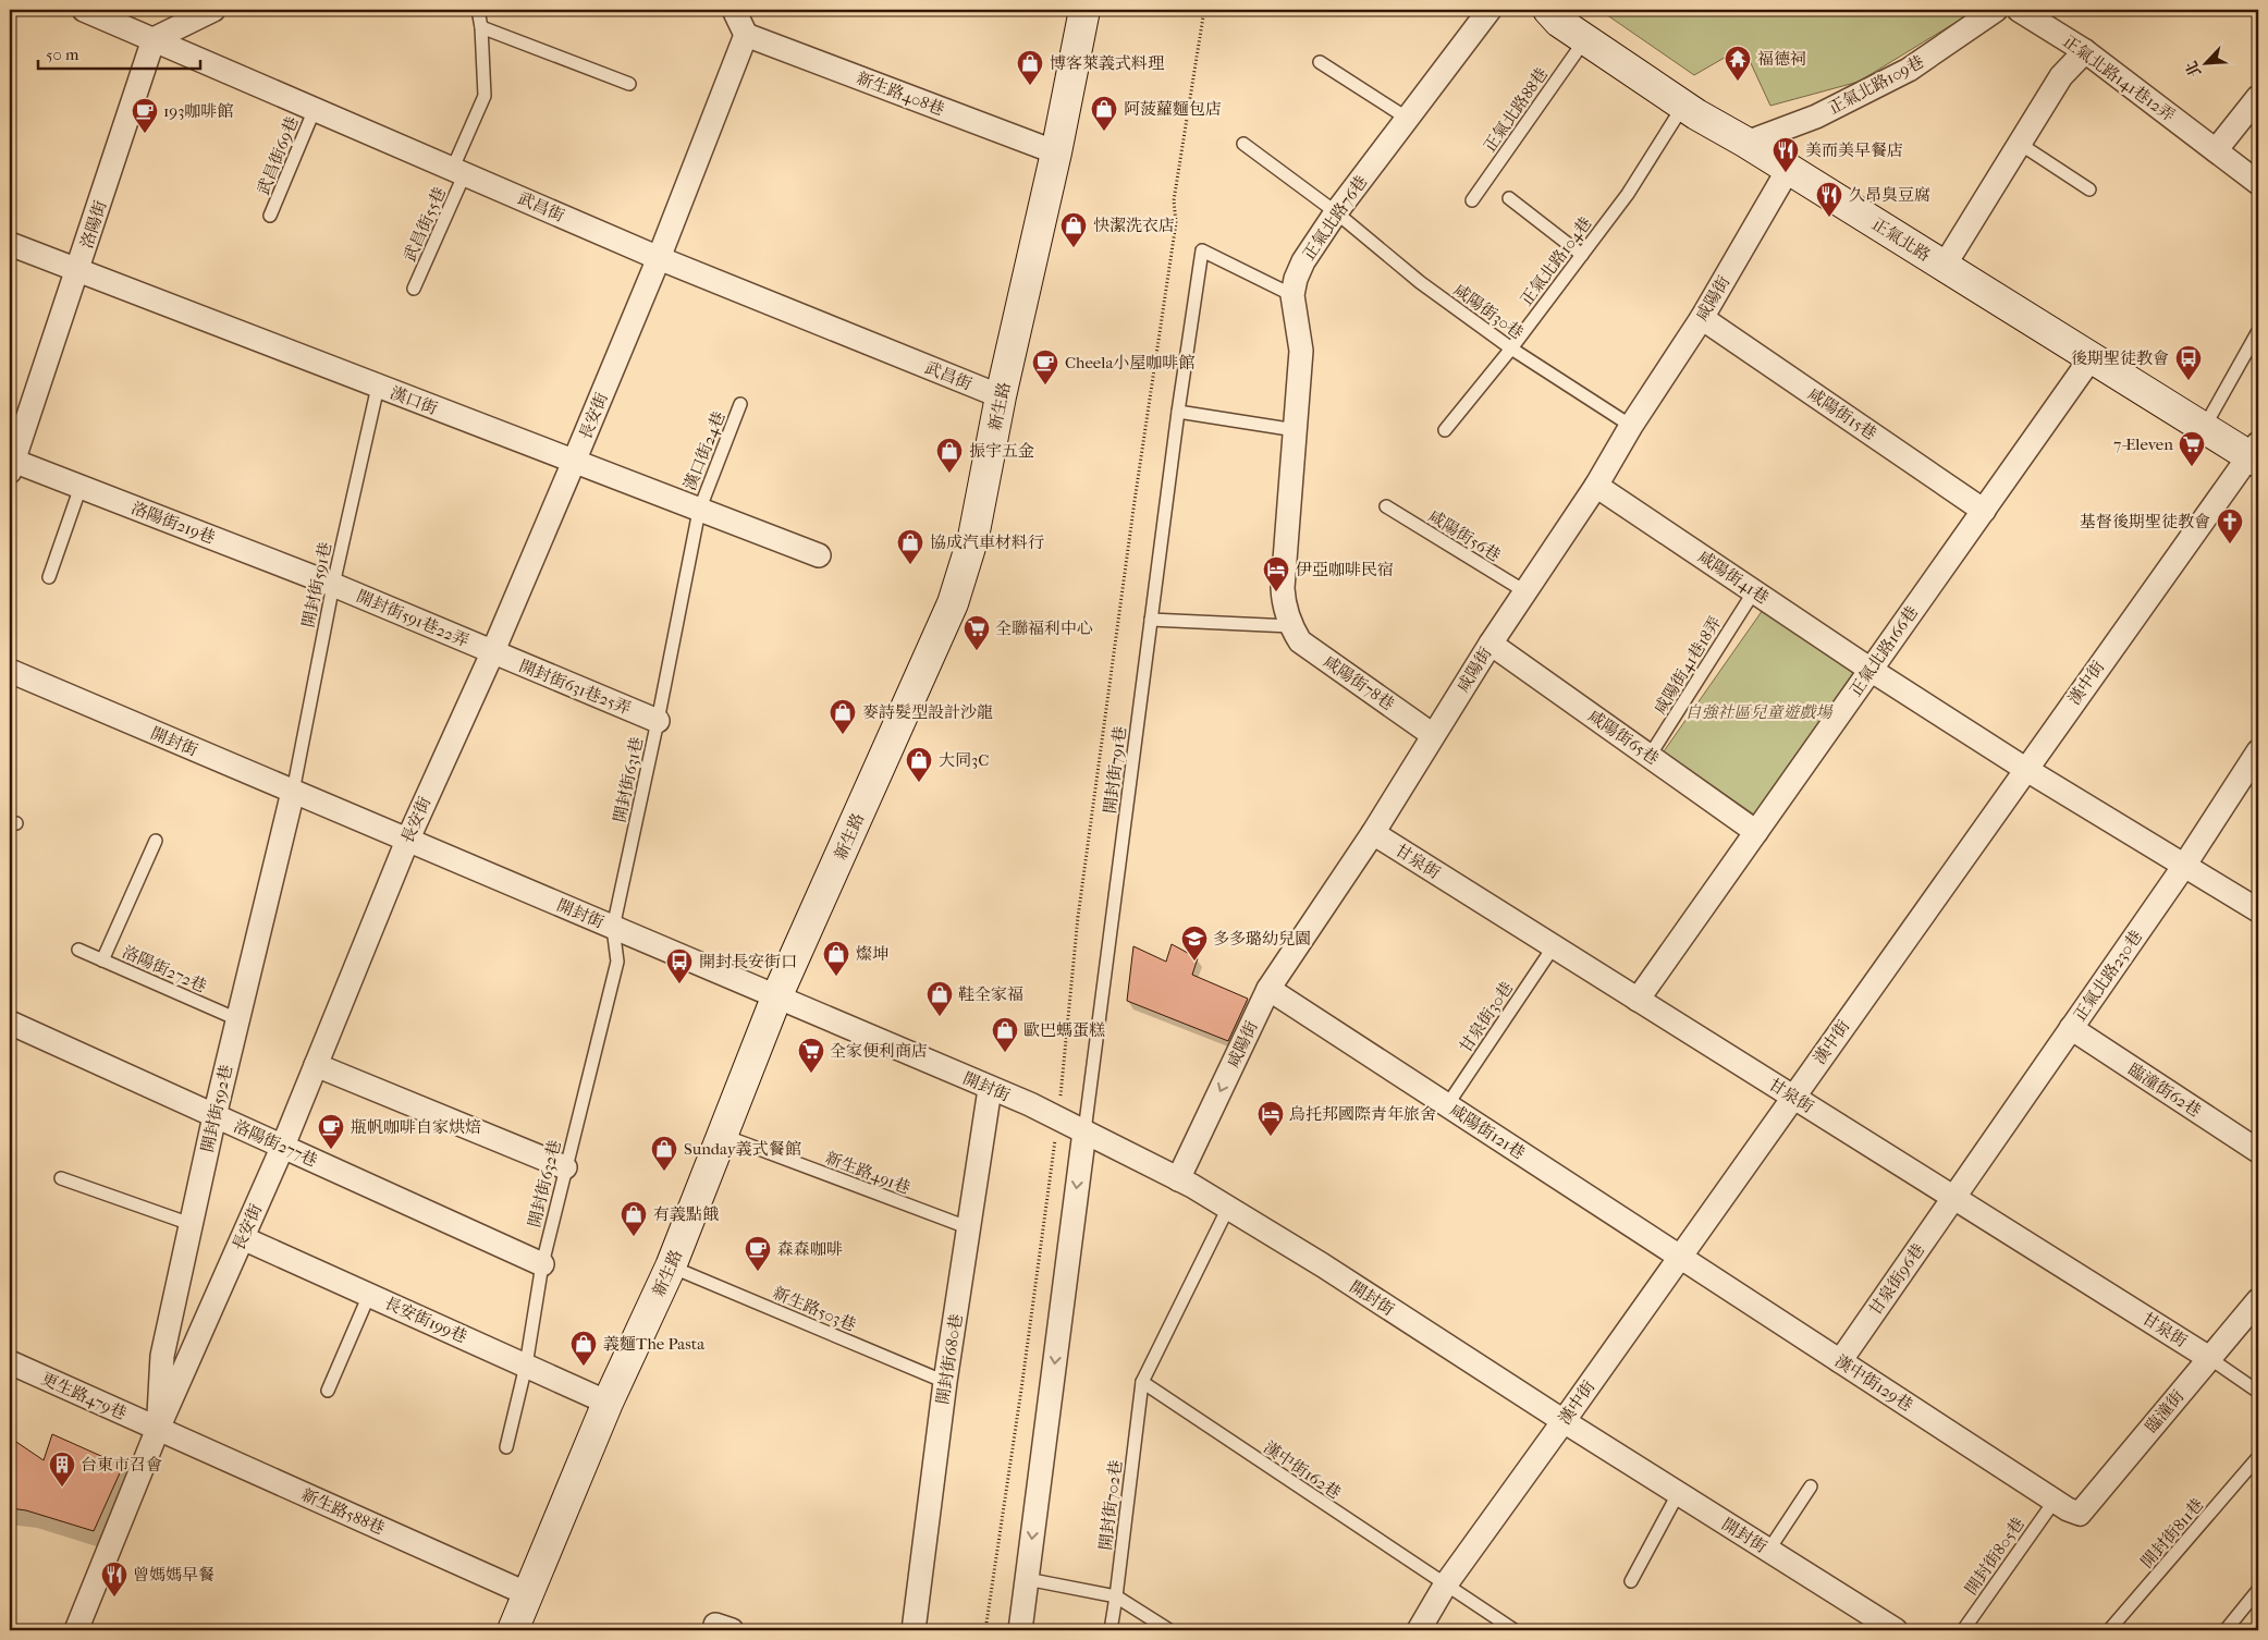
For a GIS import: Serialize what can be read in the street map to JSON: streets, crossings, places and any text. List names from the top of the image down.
{
  "streets": {
    "street": [
      "正氣北路141巷12弄",
      "正氣北路109巷",
      "新生路408巷",
      "武昌街",
      "正氣北路76巷",
      "洛陽街",
      "正氣北路",
      "咸陽街",
      "漢口街",
      "新生路",
      "咸陽街15巷",
      "長安街",
      "洛陽街219巷",
      "咸陽街41巷",
      "開封街591巷22弄",
      "正氣北路166巷",
      "咸陽街78巷",
      "漢中街",
      "開封街631巷25弄",
      "咸陽街65巷",
      "開封街",
      "甘泉街",
      "正氣北路230巷",
      "臨潼街62巷",
      "開封街592巷",
      "咸陽街121巷",
      "洛陽街277巷",
      "甘泉街96巷",
      "長安街199巷",
      "開封街680巷",
      "漢中街129巷",
      "更生路479巷",
      "臨潼街",
      "新生路588巷"
    ],
    "lane": [
      "正氣北路88巷",
      "武昌街69巷",
      "武昌街55巷",
      "正氣北路104巷",
      "咸陽街30巷",
      "漢口街24巷",
      "咸陽街56巷",
      "開封街591巷",
      "咸陽街41巷18弄",
      "開封街791巷",
      "開封街631巷",
      "洛陽街272巷",
      "甘泉街30巷",
      "新生路491巷",
      "開封街632巷",
      "新生路503巷",
      "漢中街162巷",
      "開封街702巷",
      "開封街811巷",
      "開封街805巷"
    ]
  },
  "crossings": [
    ["正氣北路109巷", "正氣北路"],
    ["新生路408巷", "新生路"],
    ["新生路408巷", "長安街"],
    ["正氣北路88巷", "正氣北路"],
    ["武昌街69巷", "武昌街"],
    ["武昌街", "洛陽街"],
    ["武昌街", "武昌街55巷"],
    ["武昌街", "新生路"],
    ["武昌街", "長安街"],
    ["正氣北路76巷", "咸陽街30巷"],
    ["正氣北路76巷", "咸陽街78巷"],
    ["正氣北路76巷", "開封街791巷"],
    ["洛陽街", "漢口街"],
    ["洛陽街", "洛陽街219巷"],
    ["正氣北路", "正氣北路104巷"],
    ["正氣北路", "咸陽街"],
    ["正氣北路", "正氣北路166巷"],
    ["正氣北路", "漢中街"],
    ["正氣北路104巷", "咸陽街30巷"],
    ["咸陽街", "咸陽街30巷"],
    ["咸陽街", "咸陽街15巷"],
    ["咸陽街", "咸陽街56巷"],
    ["咸陽街", "咸陽街41巷"],
    ["咸陽街", "咸陽街78巷"],
    ["咸陽街", "咸陽街65巷"],
    ["咸陽街", "開封街"],
    ["咸陽街", "甘泉街"],
    ["咸陽街", "咸陽街121巷"],
    ["漢口街", "長安街"],
    ["漢口街", "漢口街24巷"],
    ["漢口街", "開封街591巷"],
    ["漢口街", "開封街631巷"],
    ["新生路", "開封街"],
    ["新生路", "新生路491巷"],
    ["新生路", "新生路503巷"],
    ["新生路", "長安街199巷"],
    ["新生路", "新生路588巷"],
    ["咸陽街15巷", "正氣北路166巷"],
    ["長安街", "開封街591巷22弄"],
    ["長安街", "開封街631巷25弄"],
    ["長安街", "開封街"],
    ["長安街", "開封街592巷"],
    ["長安街", "洛陽街277巷"],
    ["長安街", "長安街199巷"],
    ["長安街", "更生路479巷"],
    ["長安街", "新生路588巷"],
    ["漢口街24巷", "開封街631巷"],
    ["洛陽街219巷", "開封街591巷"],
    ["洛陽街219巷", "開封街591巷22弄"],
    ["咸陽街41巷", "正氣北路166巷"],
    ["咸陽街41巷", "咸陽街41巷18弄"],
    ["咸陽街41巷", "漢中街"],
    ["咸陽街41巷", "正氣北路230巷"],
    ["開封街591巷", "開封街591巷22弄"],
    ["開封街591巷", "開封街"],
    ["開封街591巷", "開封街592巷"],
    ["開封街591巷22弄", "開封街631巷25弄"],
    ["正氣北路166巷", "咸陽街65巷"],
    ["正氣北路166巷", "甘泉街"],
    ["咸陽街41巷18弄", "咸陽街65巷"],
    ["漢中街", "開封街"],
    ["漢中街", "甘泉街"],
    ["漢中街", "咸陽街121巷"],
    ["漢中街", "漢中街129巷"],
    ["漢中街", "漢中街162巷"],
    ["開封街631巷25弄", "開封街631巷"],
    ["開封街", "開封街791巷"],
    ["開封街", "開封街631巷"],
    ["開封街", "開封街592巷"],
    ["開封街", "開封街632巷"],
    ["開封街", "開封街680巷"],
    ["開封街", "開封街702巷"],
    ["開封街631巷", "開封街632巷"],
    ["甘泉街", "正氣北路230巷"],
    ["甘泉街", "甘泉街30巷"],
    ["甘泉街", "甘泉街96巷"],
    ["甘泉街", "臨潼街"],
    ["洛陽街272巷", "開封街592巷"],
    ["正氣北路230巷", "臨潼街62巷"],
    ["正氣北路230巷", "甘泉街96巷"],
    ["甘泉街30巷", "咸陽街121巷"],
    ["開封街592巷", "洛陽街277巷"],
    ["開封街592巷", "更生路479巷"],
    ["開封街592巷", "新生路588巷"],
    ["咸陽街121巷", "漢中街129巷"],
    ["洛陽街277巷", "開封街632巷"],
    ["新生路491巷", "開封街680巷"],
    ["開封街632巷", "長安街199巷"],
    ["甘泉街96巷", "漢中街129巷"],
    ["新生路503巷", "開封街680巷"],
    ["漢中街129巷", "臨潼街"],
    ["漢中街129巷", "開封街805巷"],
    ["更生路479巷", "新生路588巷"],
    ["臨潼街", "開封街805巷"],
    ["漢中街162巷", "開封街702巷"]
  ],
  "parks": ["自強社區兒童遊戲場"],
  "places": {
    "temple": ["福德祠"],
    "shop": [
      "博客萊義式料理",
      "阿菠蘿麵包店",
      "快潔洗衣店",
      "振宇五金",
      "協成汽車材料行",
      "麥詩髮型設計沙龍",
      "大同3C",
      "燦坤",
      "鞋全家福",
      "歐巴螞蛋糕",
      "Sunday義式餐館",
      "有義點餓",
      "義麵The Pasta"
    ],
    "cafe": [
      "193咖啡館",
      "Cheela小屋咖啡館",
      "瓶帆咖啡自家烘焙",
      "森森咖啡"
    ],
    "restaurant": ["美而美早餐店", "久昂臭豆腐", "曾媽媽早餐"],
    "bus stop": ["後期聖徒教會", "開封長安街口"],
    "supermarket": ["7-Eleven", "全聯福利中心", "全家便利商店"],
    "church": ["基督後期聖徒教會"],
    "hotel": ["伊亞咖啡民宿", "烏托邦國際青年旅舍"],
    "school or university": ["多多璐幼兒園"],
    "building": ["台東市召會"]
  },
  "scale_bar": "50 m",
  "north": "bottom left"
}
